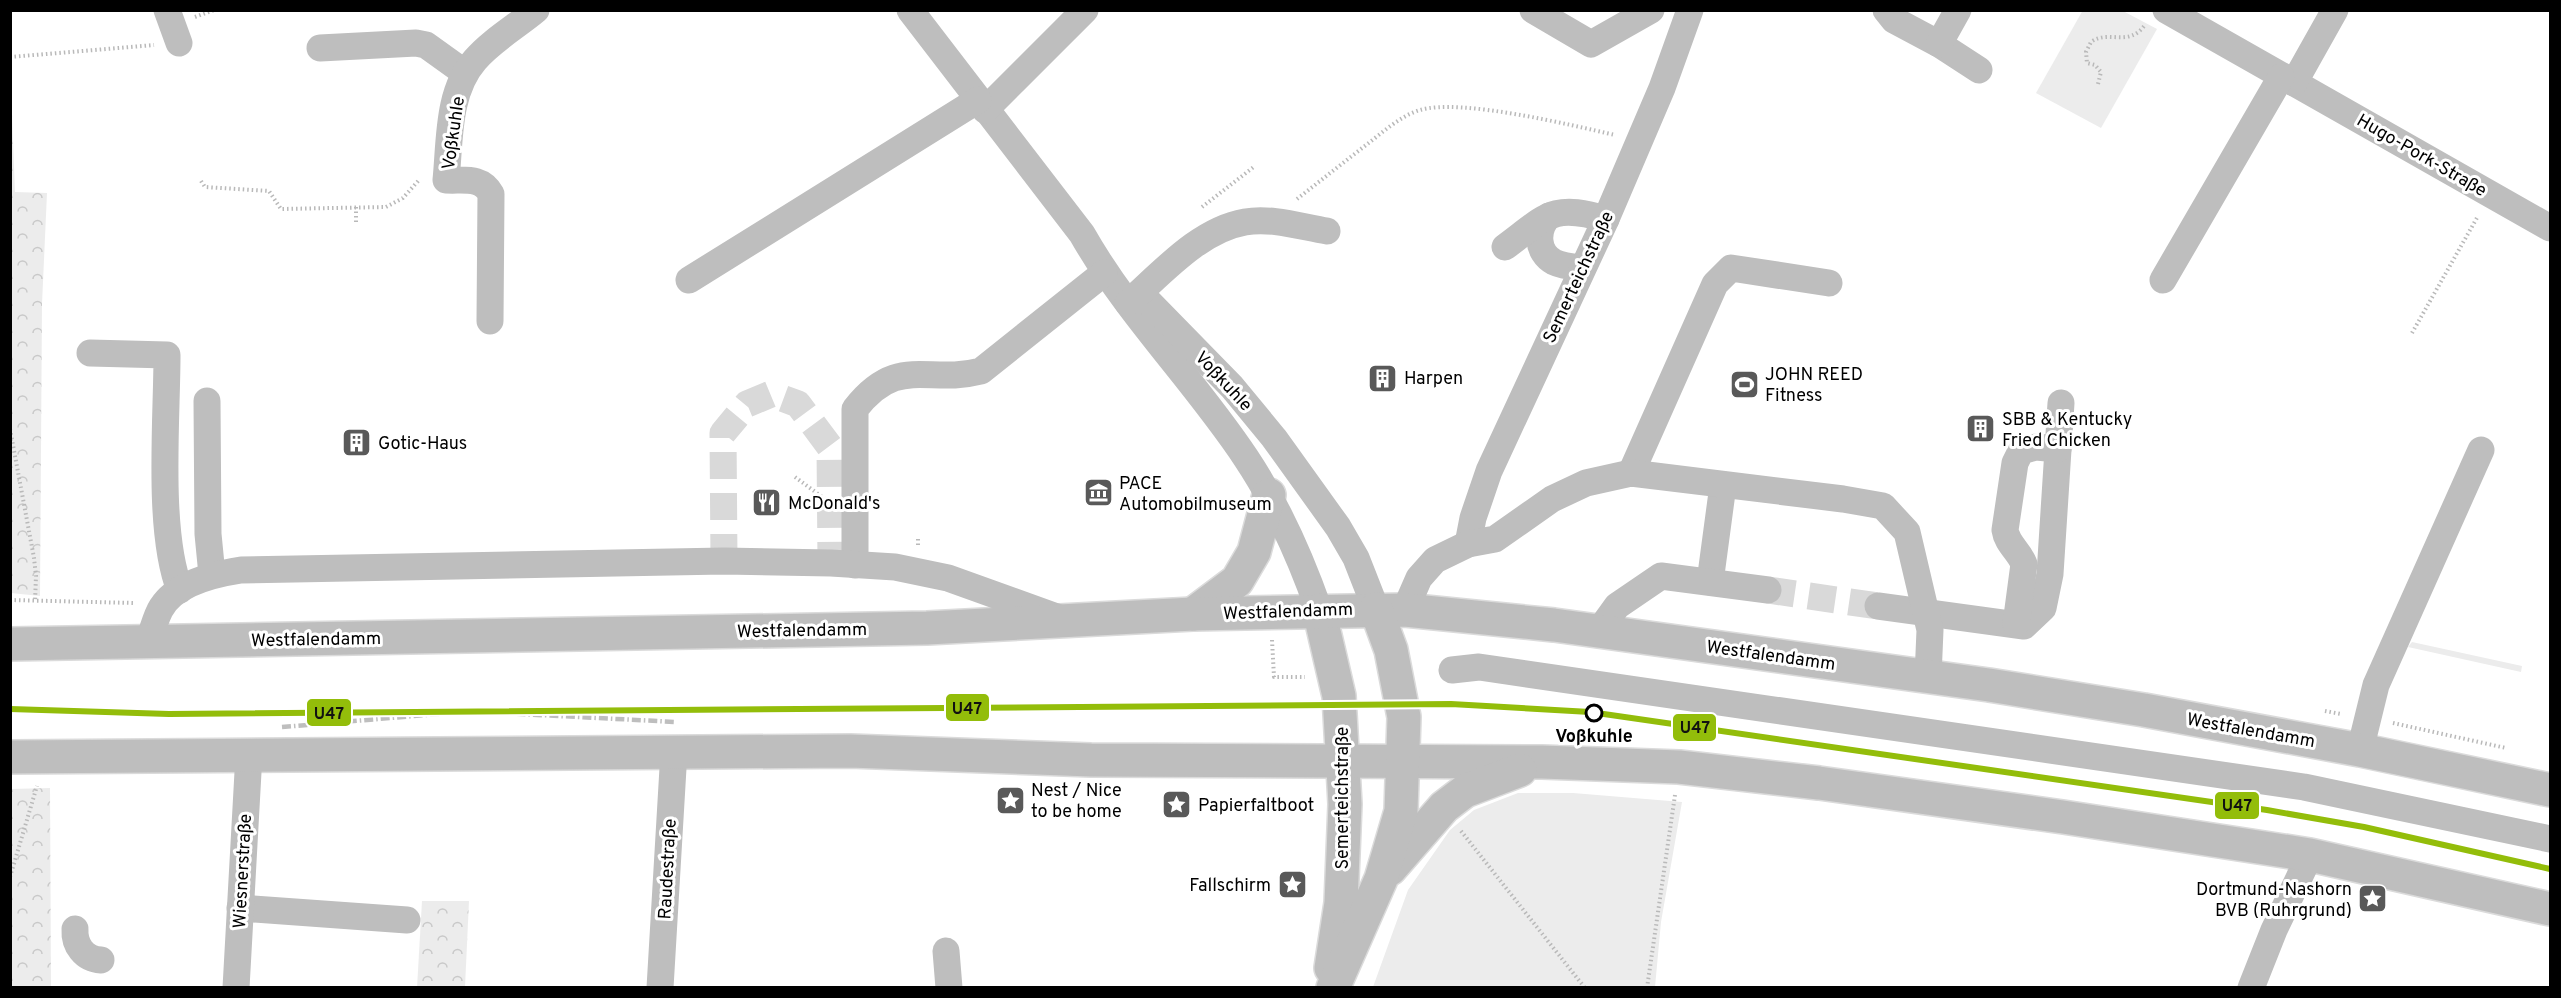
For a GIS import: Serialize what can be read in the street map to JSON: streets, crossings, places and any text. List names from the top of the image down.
{
  "streets": {
    "main road": ["Semerteichstraße", "Westfalendamm"],
    "street": [
      "Voßkuhle",
      "Hugo-Pork-Straße",
      "Raudestraße",
      "Wiesnerstraße"
    ]
  },
  "crossings": [
    ["Voßkuhle", "Semerteichstraße"],
    ["Voßkuhle", "Westfalendamm"],
    ["Semerteichstraße", "Westfalendamm"]
  ],
  "places": {
    "building": ["Harpen", "SBB & Kentucky Fried Chicken", "Gotic-Haus"],
    "sports": ["JOHN REED Fitness"],
    "museum": ["PACE Automobilmuseum"],
    "restaurant": ["McDonald's"],
    "other": ["Voßkuhle"],
    "place": [
      "Nest / Nice to be home",
      "Papierfaltboot",
      "Fallschirm",
      "Dortmund-Nashorn BVB (Ruhrgrund)"
    ]
  },
  "lines": ["transit line U47"]
}
